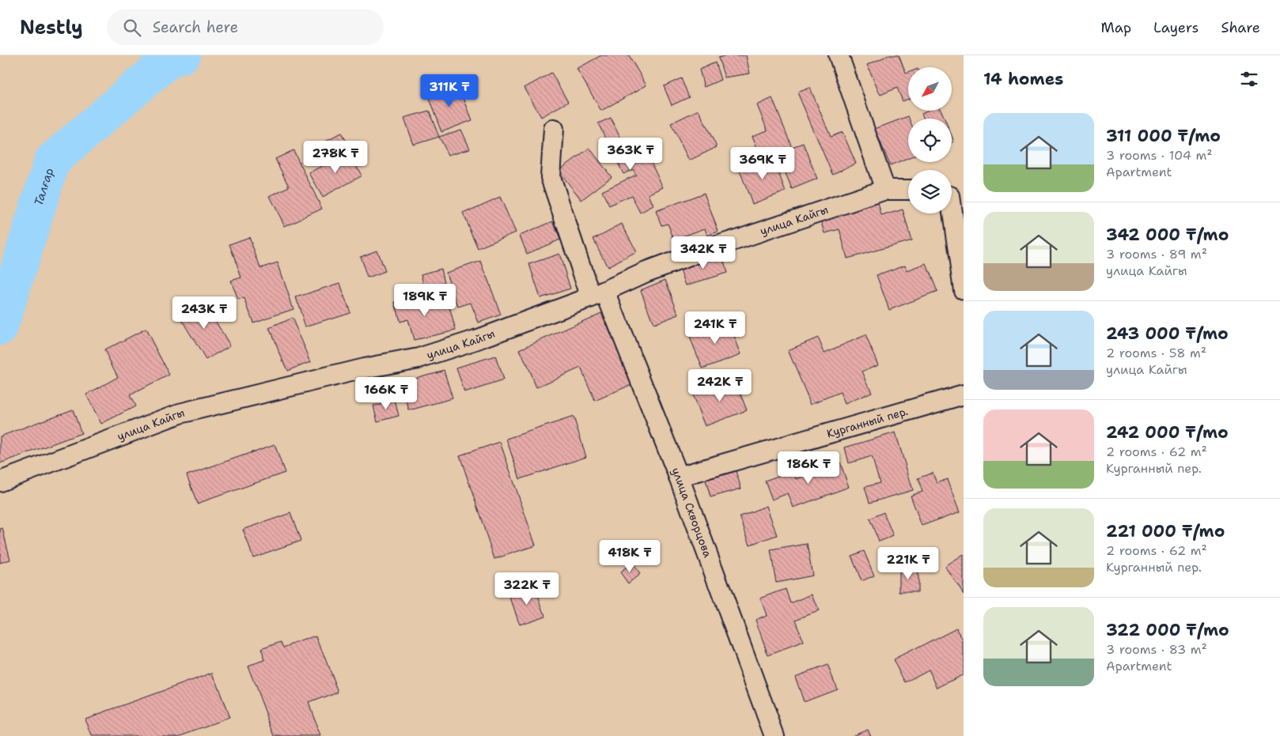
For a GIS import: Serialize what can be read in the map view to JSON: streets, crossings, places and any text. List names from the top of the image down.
{
  "streets": {
    "street": ["улица Кайгы", "Курганный пер.", "улица Скворцова"]
  },
  "crossings": [
    ["улица Кайгы", "улица Скворцова"],
    ["Курганный пер.", "улица Скворцова"]
  ],
  "water": ["Талғар"],
  "north": "bottom left",
  "page": {
    "header": "Nestly",
    "search": "Search here",
    "nav": ["Map", "Layers", "Share"],
    "heading": "14 homes",
    "price": [
      "311K ₸",
      "363K ₸",
      "278K ₸",
      "369K ₸",
      "342K ₸",
      "189K ₸",
      "243K ₸",
      "241K ₸",
      "242K ₸",
      "166K ₸",
      "186K ₸",
      "418K ₸",
      "221K ₸",
      "322K ₸"
    ],
    "list": [
      {
        "name": "311 000 ₸/mo",
        "note": "3 rooms · 104 m² · Apartment"
      },
      {
        "name": "342 000 ₸/mo",
        "note": "3 rooms · 89 m² · улица Кайгы"
      },
      {
        "name": "243 000 ₸/mo",
        "note": "2 rooms · 58 m² · улица Кайгы"
      },
      {
        "name": "242 000 ₸/mo",
        "note": "2 rooms · 62 m² · Курганный пер."
      },
      {
        "name": "221 000 ₸/mo",
        "note": "2 rooms · 62 m² · Курганный пер."
      },
      {
        "name": "322 000 ₸/mo",
        "note": "3 rooms · 83 m² · Apartment"
      }
    ]
  }
}
